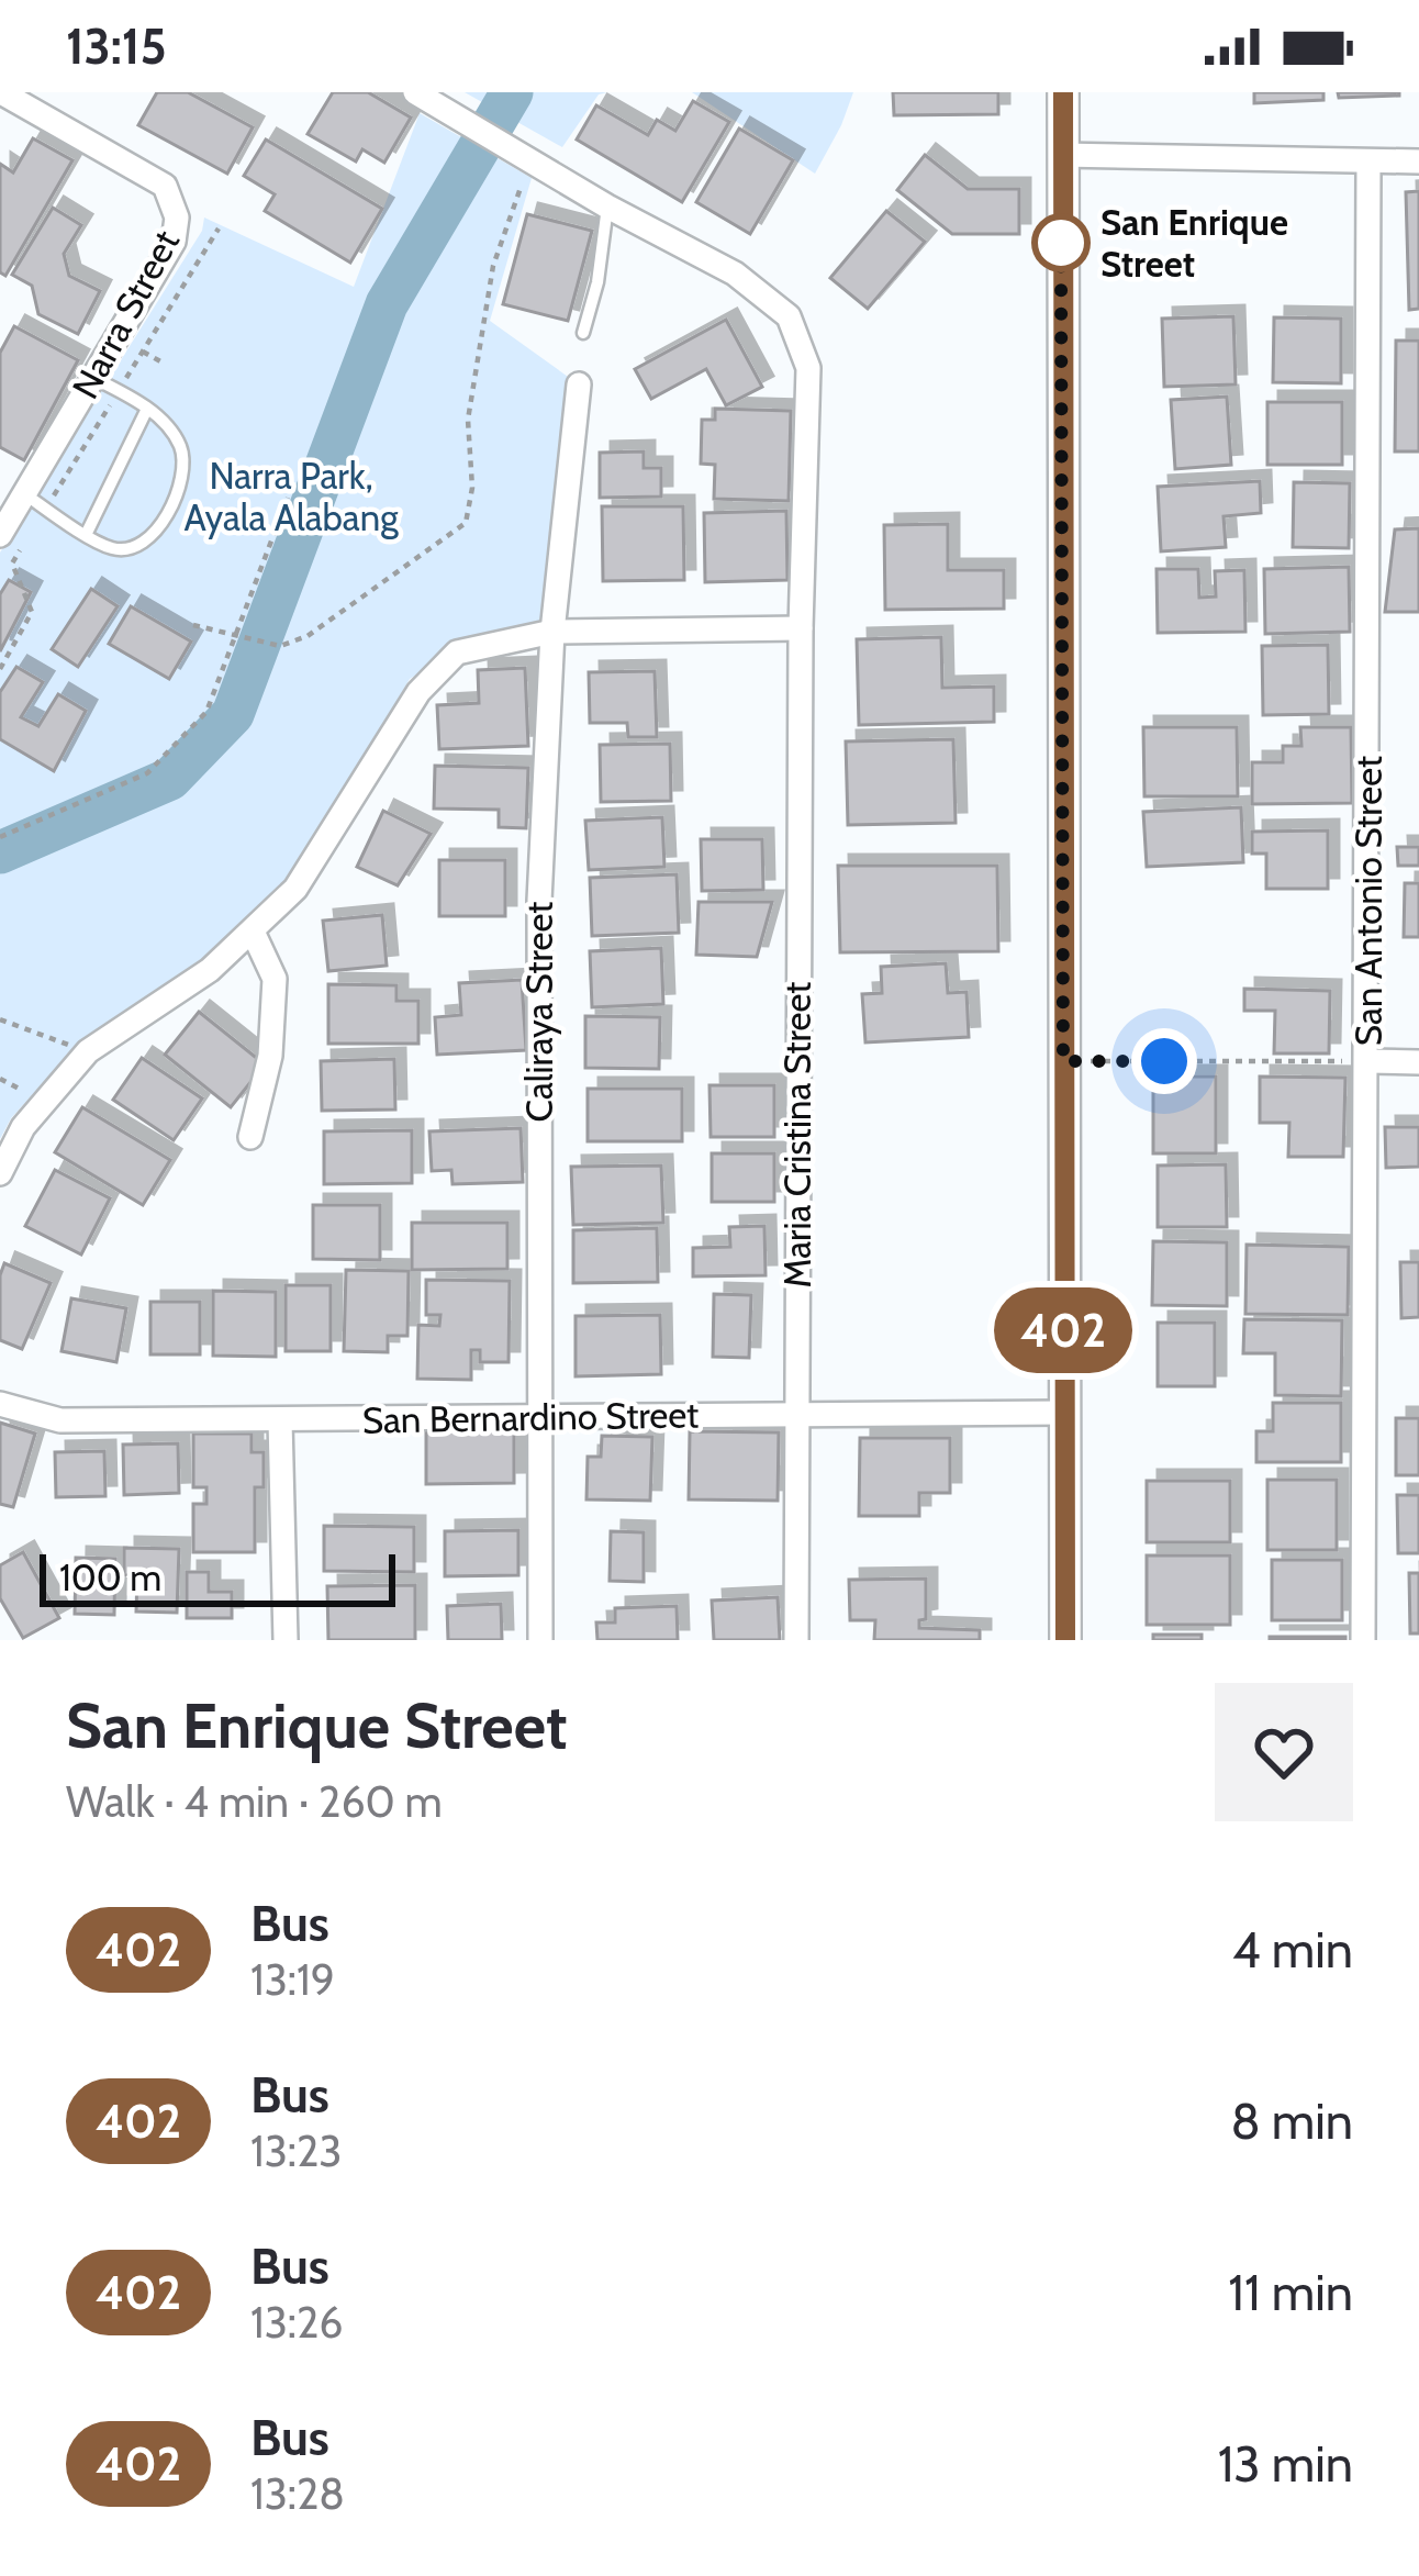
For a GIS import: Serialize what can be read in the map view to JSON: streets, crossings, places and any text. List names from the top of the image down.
{
  "streets": {
    "street": [
      "Narra Street",
      "San Antonio Street",
      "Caliraya Street",
      "Maria Cristina Street",
      "San Bernardino Street"
    ]
  },
  "crossings": [
    ["Caliraya Street", "San Bernardino Street"],
    ["Maria Cristina Street", "San Bernardino Street"]
  ],
  "parks": ["Narra Park, Ayala Alabang"],
  "places": ["San Enrique Street"],
  "lines": ["bus line 402"],
  "scale_bar": "100 m",
  "page": {
    "status": "13:15",
    "on_map": "402",
    "scale": "100 m",
    "heading": ["San Enrique Street", "Walk · 4 min · 260 m"],
    "list": [
      {
        "mark": "402",
        "name": "Bus",
        "note": "13:19",
        "value": "4 min"
      },
      {
        "mark": "402",
        "name": "Bus",
        "note": "13:23",
        "value": "8 min"
      },
      {
        "mark": "402",
        "name": "Bus",
        "note": "13:26",
        "value": "11 min"
      },
      {
        "mark": "402",
        "name": "Bus",
        "note": "13:28",
        "value": "13 min"
      }
    ]
  }
}
